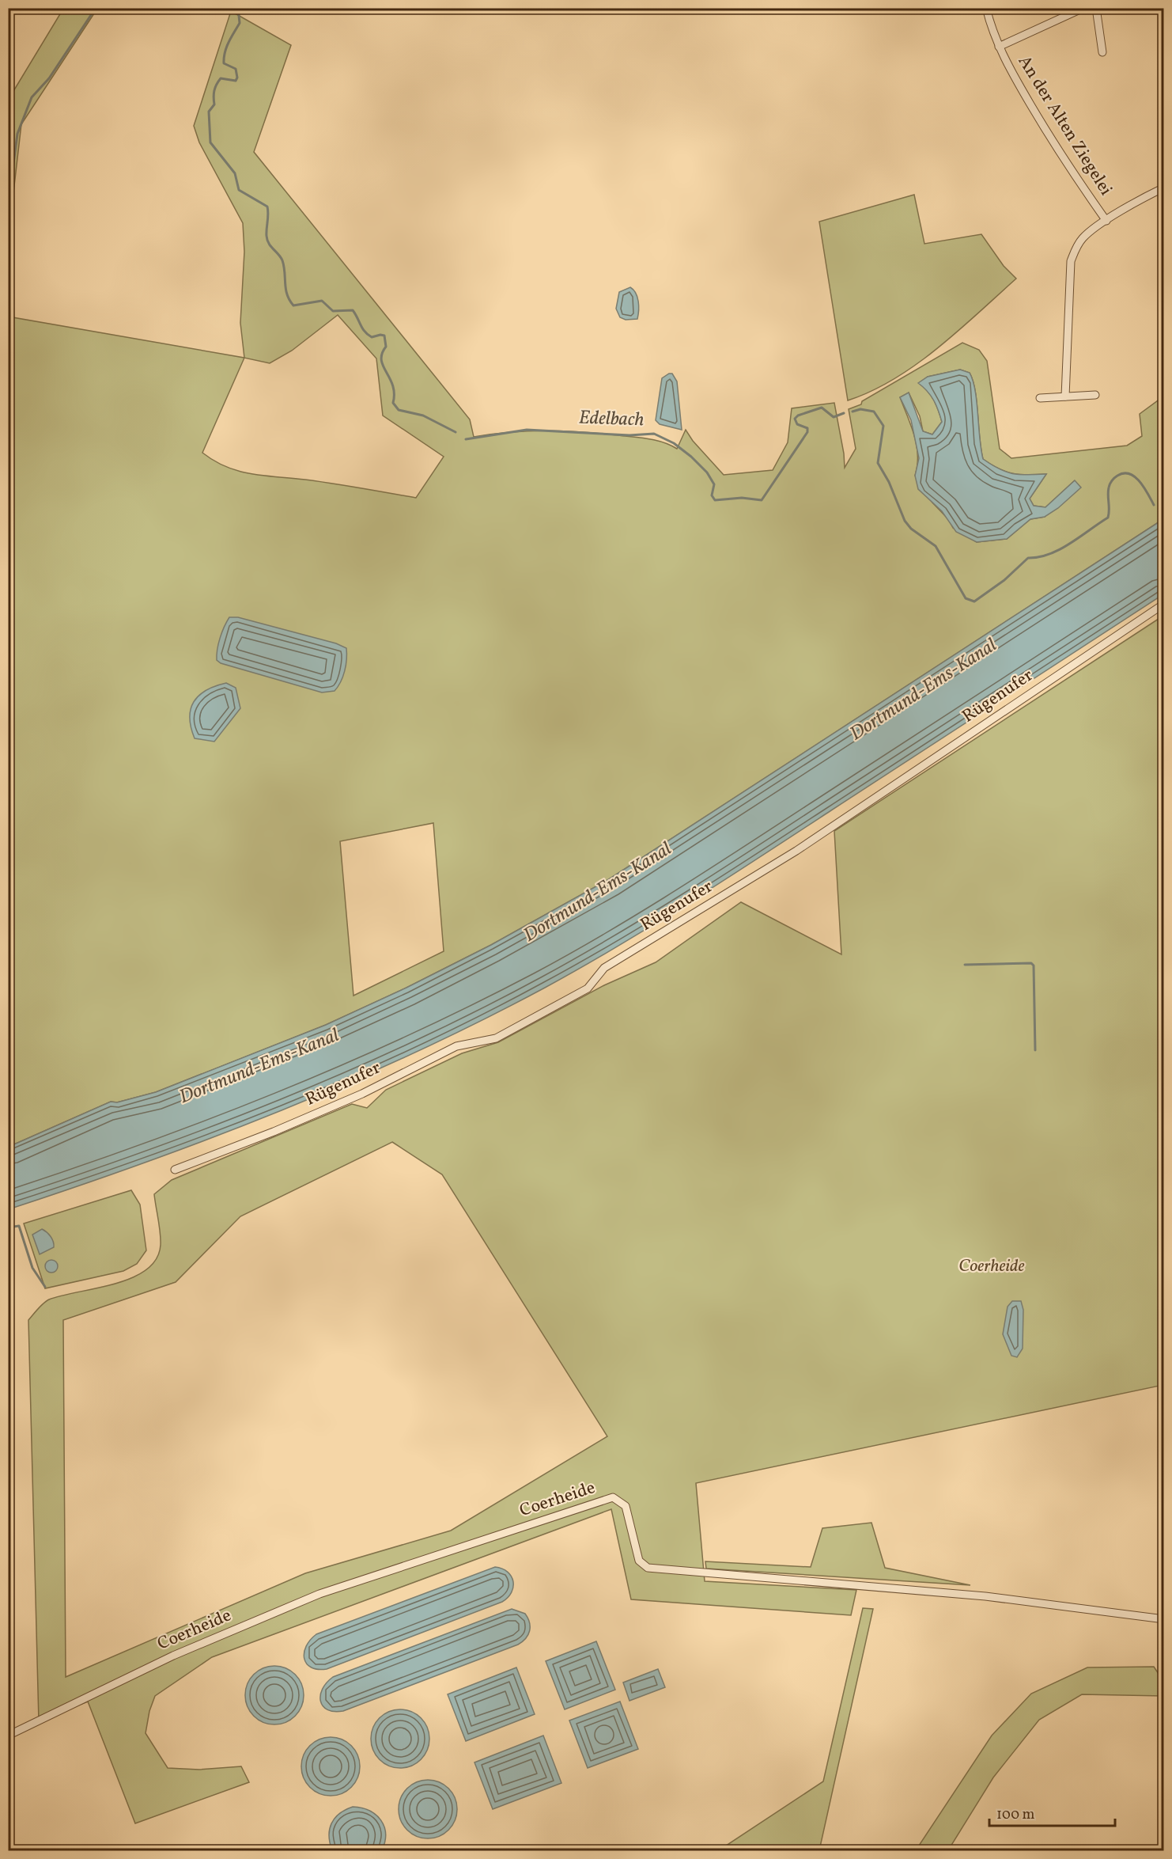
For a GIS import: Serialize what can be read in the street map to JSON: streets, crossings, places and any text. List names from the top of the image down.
{
  "streets": {
    "street": ["An der Alten Ziegelei", "Rügenufer", "Coerheide"]
  },
  "water": ["Edelbach", "Dortmund-Ems-Kanal"],
  "parks": ["Coerheide"],
  "scale_bar": "100 m"
}
